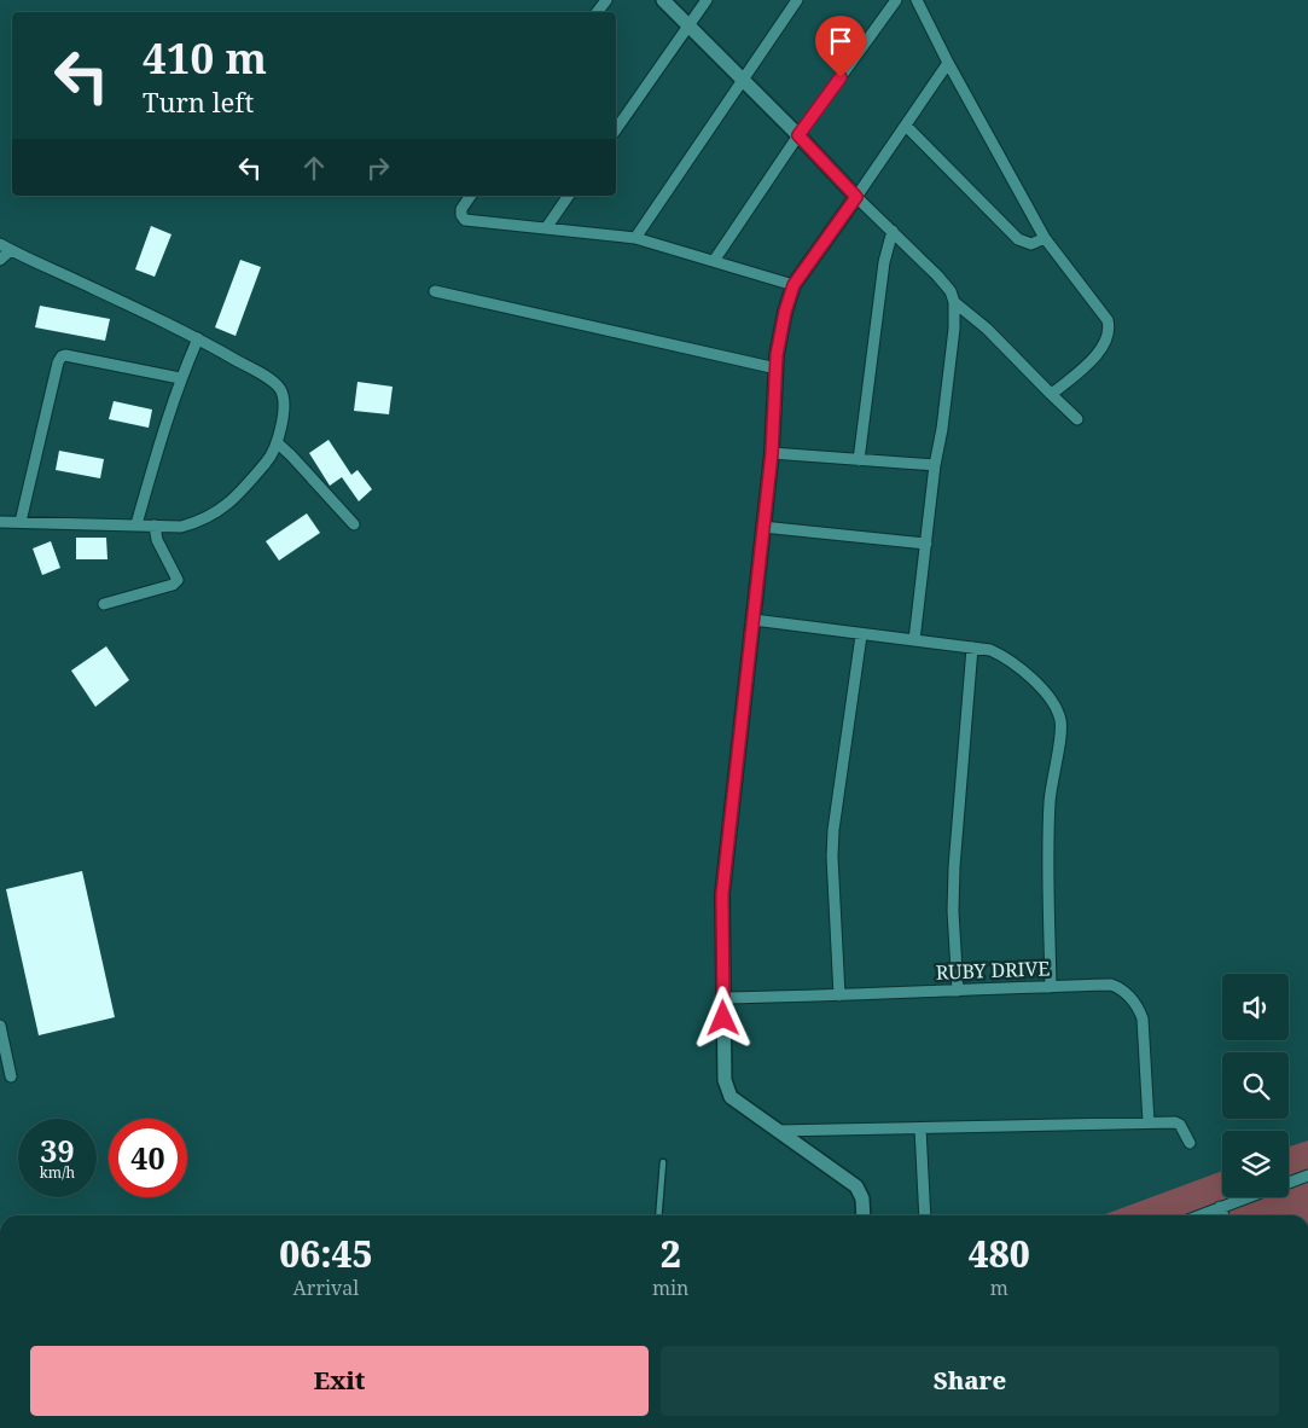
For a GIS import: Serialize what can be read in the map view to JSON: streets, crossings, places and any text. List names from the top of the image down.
{
  "streets": {
    "street": ["RUBY DRIVE"]
  },
  "page": {
    "turn": ["410 m", "Turn left"],
    "speed": "39 km/h",
    "limit": "40",
    "eta": [
      "06:45",
      "Arrival",
      "2",
      "min",
      "480",
      "m"
    ],
    "buttons": ["Exit", "Share"]
  }
}
